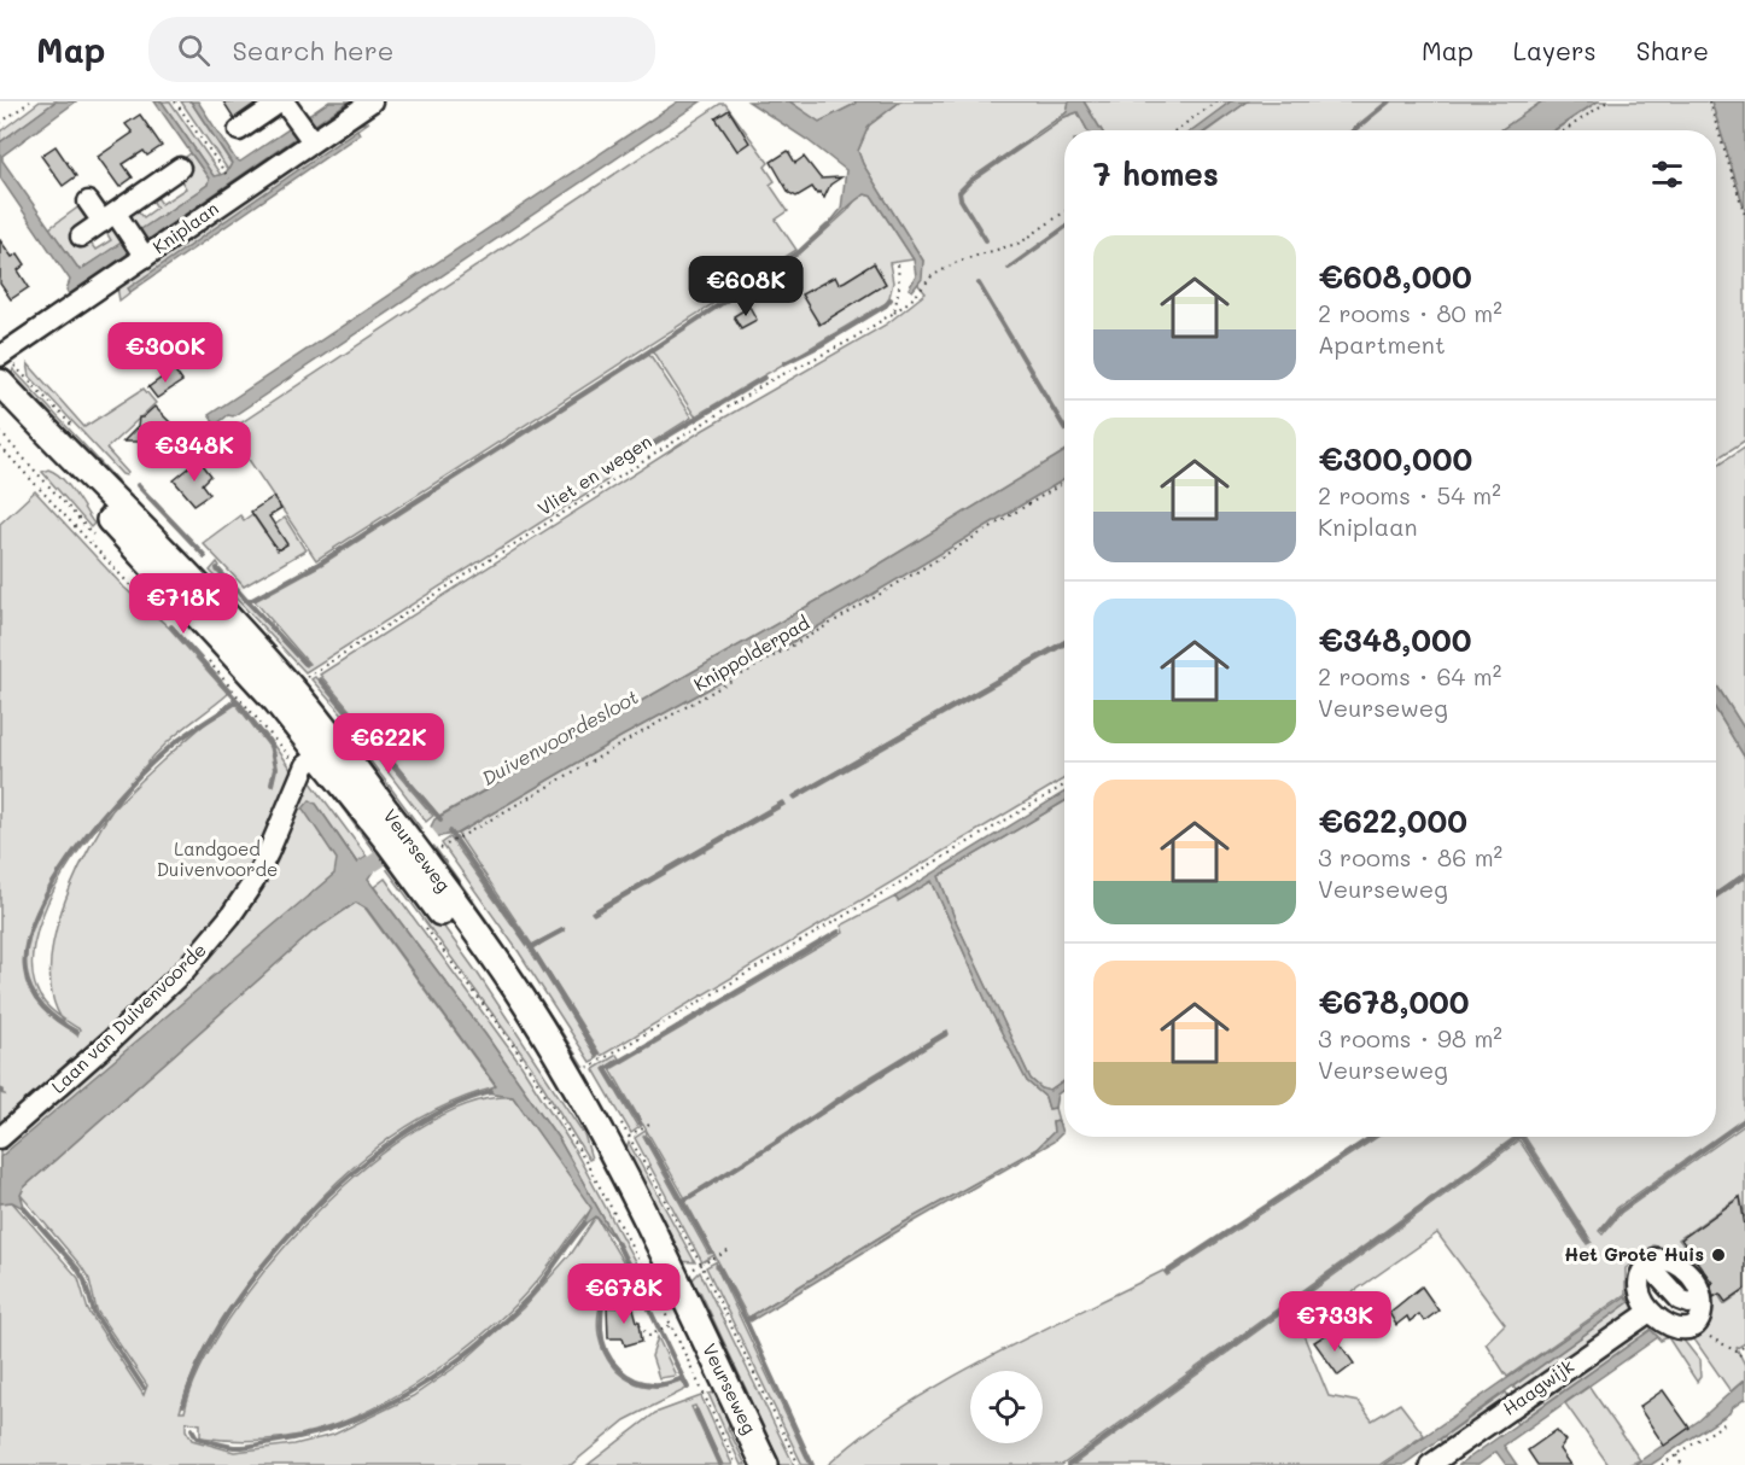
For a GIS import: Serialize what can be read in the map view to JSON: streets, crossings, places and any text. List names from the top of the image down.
{
  "streets": {
    "main road": ["Veurseweg"],
    "street": ["Kniplaan", "Laan van Duivenvoorde", "Haagwijk"],
    "path": ["Vliet en wegen", "Knippolderpad"]
  },
  "crossings": [
    ["Vliet en wegen", "Veurseweg"],
    ["Knippolderpad", "Veurseweg"],
    ["Veurseweg", "Laan van Duivenvoorde"]
  ],
  "water": ["Duivenvoordesloot"],
  "parks": ["Landgoed Duivenvoorde"],
  "places": ["Het Grote Huis"],
  "page": {
    "header": "Map",
    "search": "Search here",
    "nav": ["Map", "Layers", "Share"],
    "heading": "7 homes",
    "list": [
      {
        "name": "€608,000",
        "note": "2 rooms · 80 m² · Apartment"
      },
      {
        "name": "€300,000",
        "note": "2 rooms · 54 m² · Kniplaan"
      },
      {
        "name": "€348,000",
        "note": "2 rooms · 64 m² · Veurseweg"
      },
      {
        "name": "€622,000",
        "note": "3 rooms · 86 m² · Veurseweg"
      },
      {
        "name": "€678,000",
        "note": "3 rooms · 98 m² · Veurseweg"
      }
    ],
    "price": [
      "€608K",
      "€300K",
      "€348K",
      "€718K",
      "€622K",
      "€678K",
      "€733K"
    ]
  }
}
